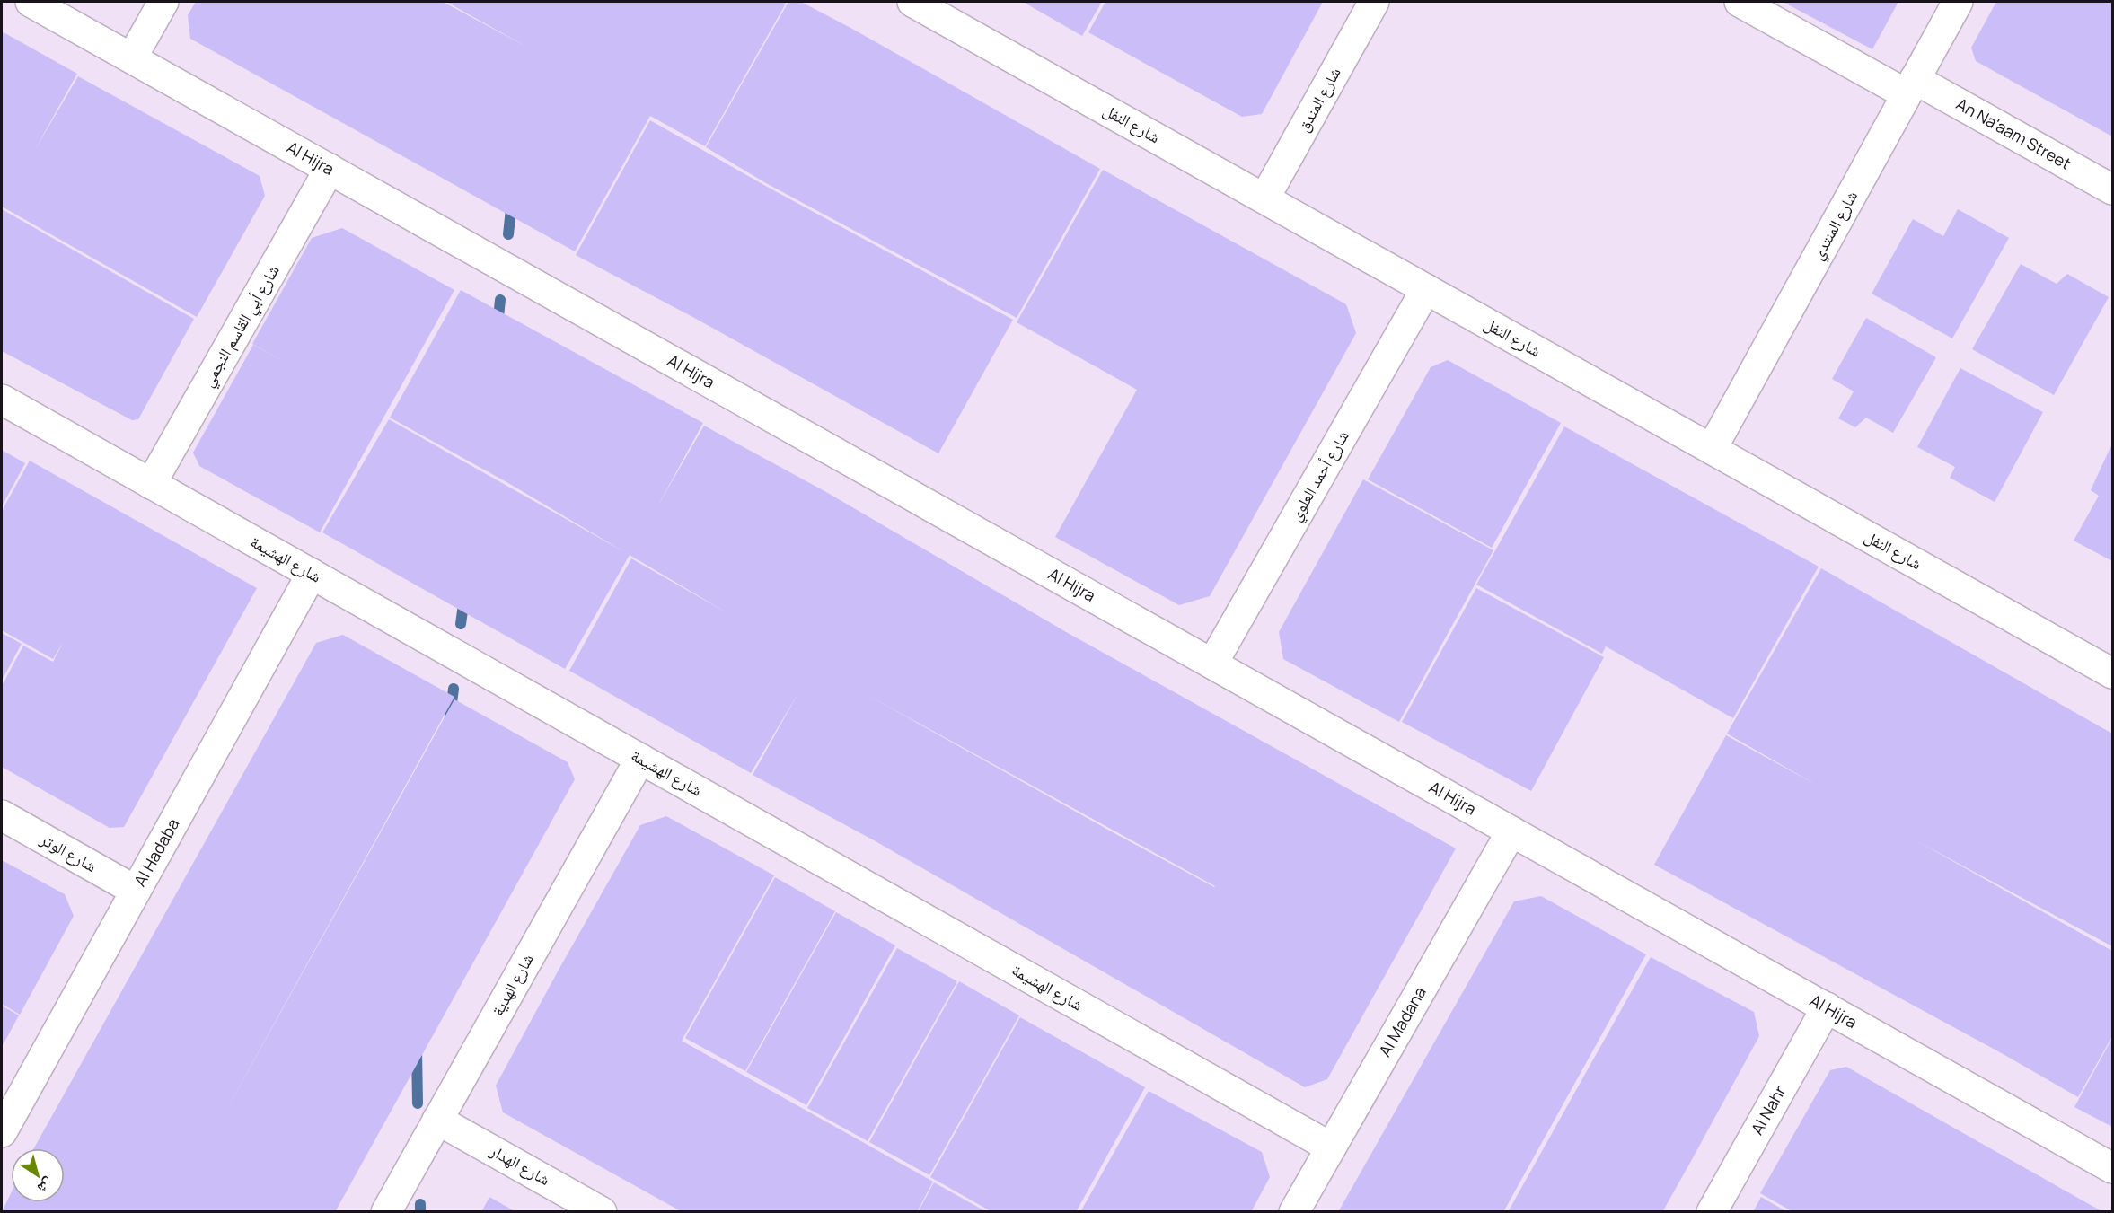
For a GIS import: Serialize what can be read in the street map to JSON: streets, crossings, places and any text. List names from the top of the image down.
{
  "streets": {
    "street": [
      "شارع المندق",
      "شارع النفل",
      "An Na'aam Street",
      "Al Hijra",
      "شارع المنتدي",
      "شارع أبي القاسم النجمي",
      "شارع أحمد العلوي",
      "شارع الهشيمة",
      "شارع الوتر",
      "Al Hadaba",
      "شارع الهدية",
      "Al Madana",
      "Al Nahr",
      "شارع الهدار"
    ]
  },
  "crossings": [
    ["شارع المندق", "شارع النفل"],
    ["شارع النفل", "شارع المنتدي"],
    ["شارع النفل", "شارع أحمد العلوي"],
    ["An Na'aam Street", "شارع المنتدي"],
    ["Al Hijra", "شارع أبي القاسم النجمي"],
    ["Al Hijra", "شارع أحمد العلوي"],
    ["Al Hijra", "Al Madana"],
    ["Al Hijra", "Al Nahr"],
    ["شارع أبي القاسم النجمي", "شارع الهشيمة"],
    ["شارع الهشيمة", "Al Hadaba"],
    ["شارع الهشيمة", "شارع الهدية"],
    ["شارع الهشيمة", "Al Madana"],
    ["شارع الوتر", "Al Hadaba"],
    ["شارع الهدية", "شارع الهدار"]
  ],
  "north": "bottom right"
}
